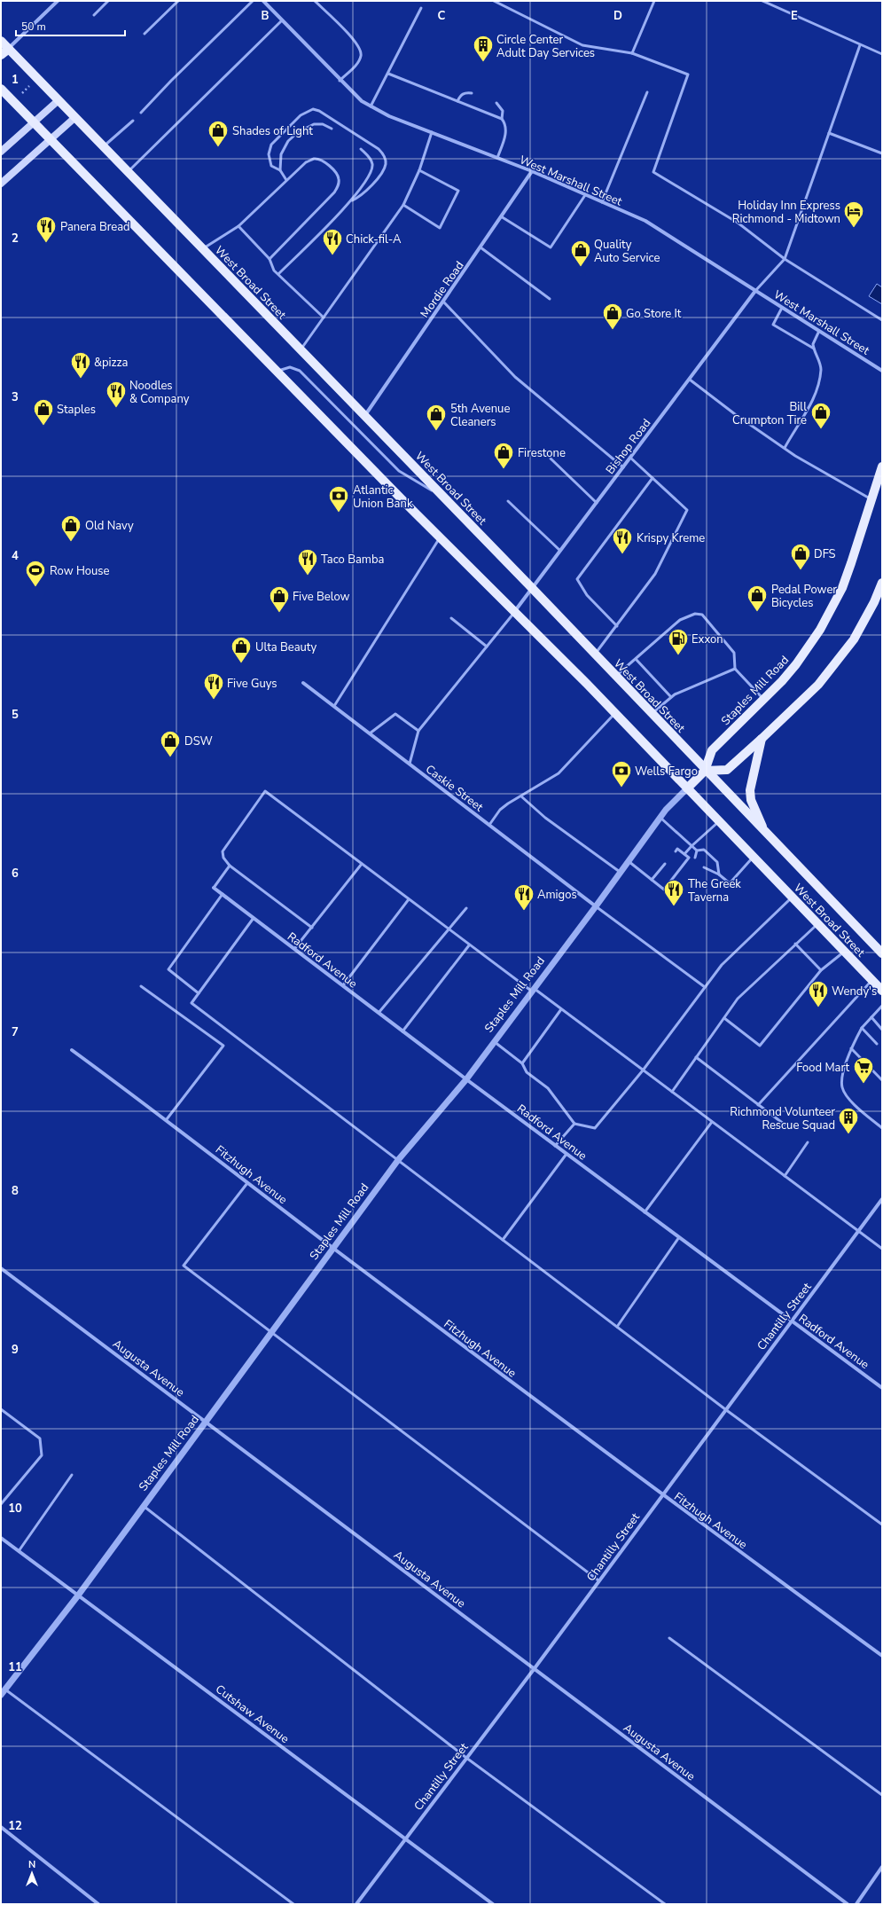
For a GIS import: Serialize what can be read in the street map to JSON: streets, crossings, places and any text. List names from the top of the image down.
{
  "streets": {
    "main road": ["West Broad Street", "Staples Mill Road"],
    "street": [
      "West Marshall Street",
      "Mordie Road",
      "Bishop Road",
      "Caskie Street",
      "Radford Avenue",
      "Fitzhugh Avenue",
      "Chantilly Street",
      "Augusta Avenue",
      "Cutshaw Avenue"
    ]
  },
  "crossings": [
    ["West Marshall Street", "Mordie Road"],
    ["West Marshall Street", "Bishop Road"],
    ["West Broad Street", "Mordie Road"],
    ["West Broad Street", "Bishop Road"],
    ["West Broad Street", "Staples Mill Road"],
    ["Staples Mill Road", "Caskie Street"],
    ["Staples Mill Road", "Radford Avenue"],
    ["Staples Mill Road", "Fitzhugh Avenue"],
    ["Staples Mill Road", "Augusta Avenue"],
    ["Staples Mill Road", "Cutshaw Avenue"],
    ["Radford Avenue", "Chantilly Street"],
    ["Fitzhugh Avenue", "Chantilly Street"],
    ["Chantilly Street", "Augusta Avenue"],
    ["Chantilly Street", "Cutshaw Avenue"]
  ],
  "places": {
    "building": ["Circle Center Adult Day Services", "Richmond Volunteer Rescue Squad"],
    "shop": [
      "Shades of Light",
      "Quality Auto Service",
      "Go Store It",
      "Staples",
      "Bill Crumpton Tire",
      "5th Avenue Cleaners",
      "Firestone",
      "Old Navy",
      "DFS",
      "Pedal Power Bicycles",
      "Five Below",
      "Ulta Beauty",
      "DSW"
    ],
    "hotel": ["Holiday Inn Express Richmond - Midtown"],
    "restaurant": [
      "Panera Bread",
      "Chick-fil-A",
      "&pizza",
      "Noodles & Company",
      "Krispy Kreme",
      "Taco Bamba",
      "Five Guys",
      "The Greek Taverna",
      "Amigos",
      "Wendy's"
    ],
    "bank": ["Atlantic Union Bank", "Wells Fargo"],
    "sports": ["Row House"],
    "fuel station": ["Exxon"],
    "supermarket": ["Food Mart"]
  },
  "scale_bar": "50 m",
  "north": "top",
  "grid": {
    "columns": [
      "B",
      "C",
      "D",
      "E"
    ],
    "rows": [
      "1",
      "2",
      "3",
      "4",
      "5",
      "6",
      "7",
      "8",
      "9",
      "10",
      "11",
      "12"
    ]
  }
}
